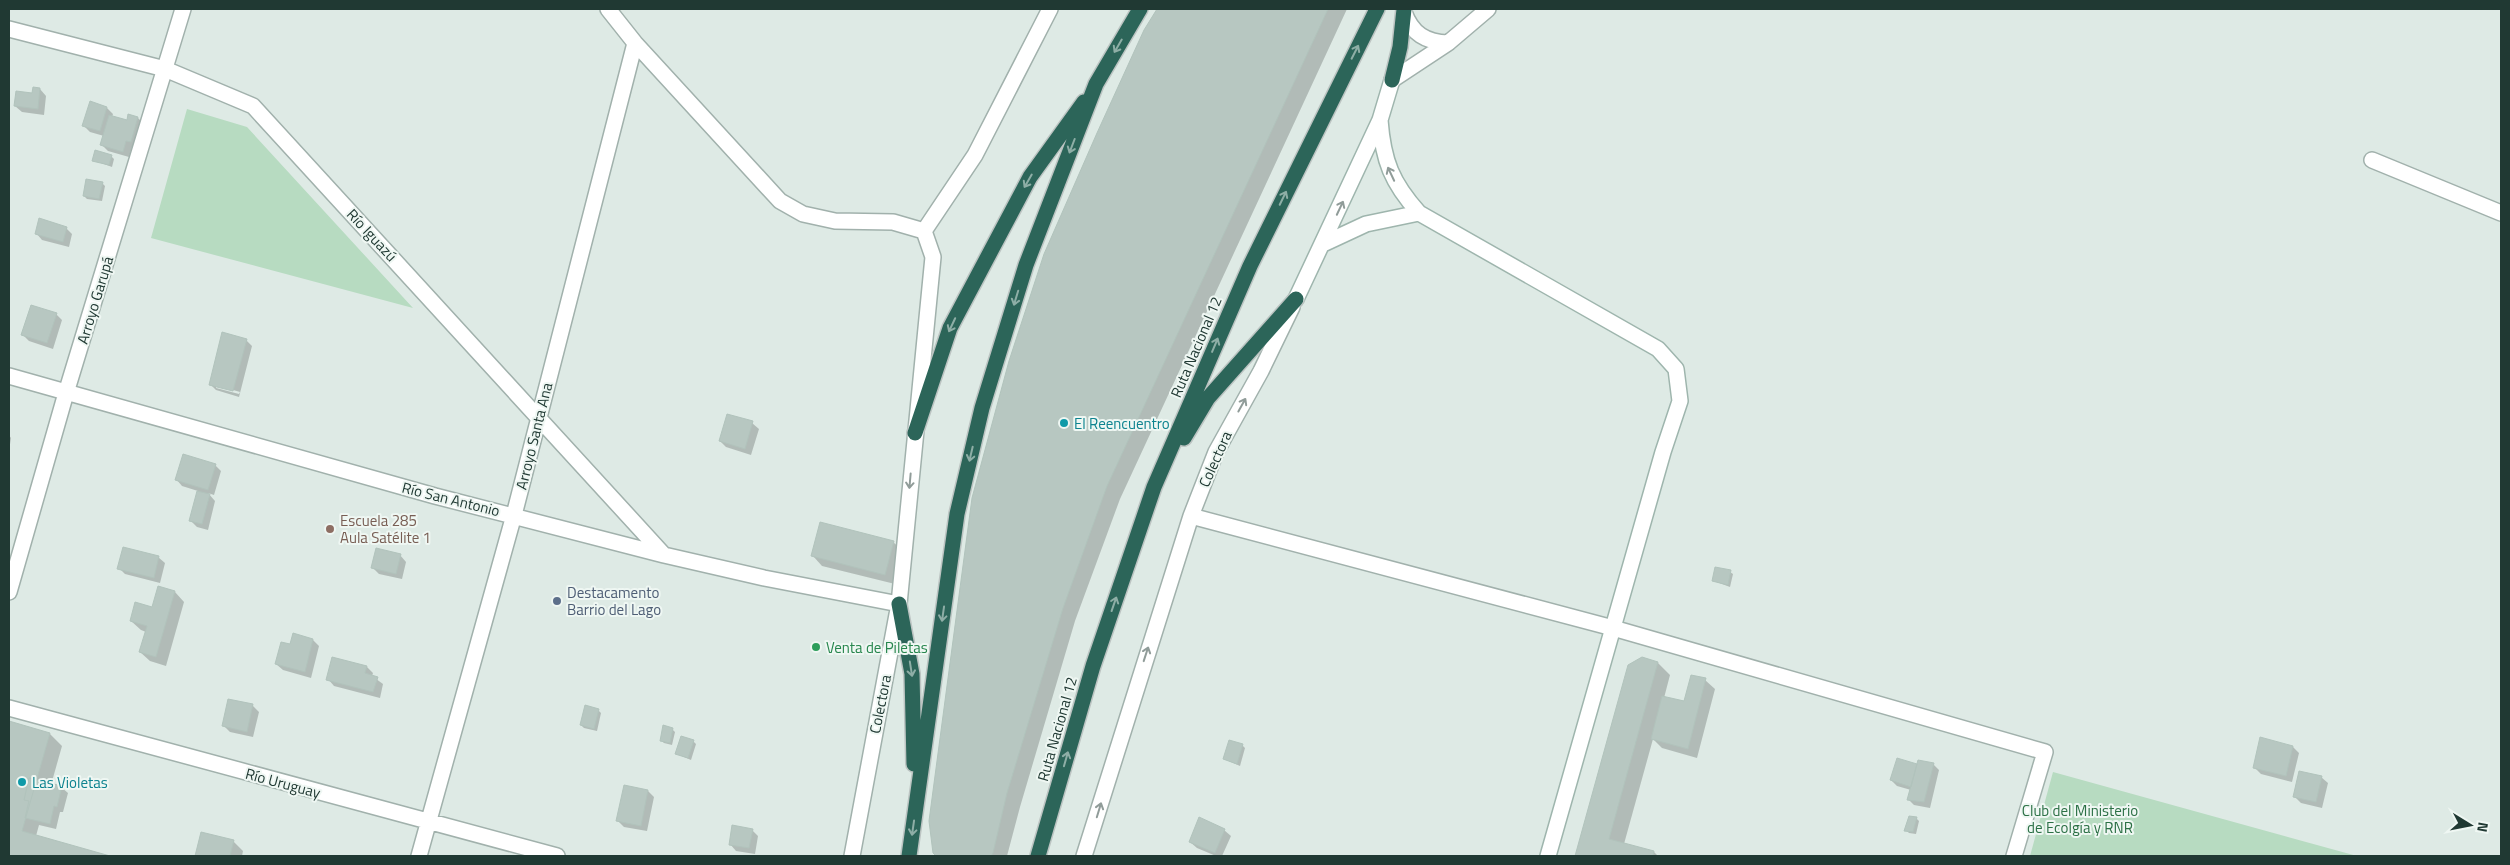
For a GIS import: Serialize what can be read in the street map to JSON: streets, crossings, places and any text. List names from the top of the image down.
{
  "streets": {
    "highway": ["Ruta Nacional 12"],
    "street": [
      "Río Iguazú",
      "Arroyo Garupá",
      "Arroyo Santa Ana",
      "Colectora",
      "Río San Antonio",
      "Río Uruguay"
    ]
  },
  "crossings": [
    ["Río Iguazú", "Arroyo Garupá"],
    ["Río Iguazú", "Arroyo Santa Ana"],
    ["Río Iguazú", "Río San Antonio"],
    ["Arroyo Garupá", "Río San Antonio"],
    ["Arroyo Santa Ana", "Río San Antonio"],
    ["Arroyo Santa Ana", "Río Uruguay"],
    ["Colectora", "Río San Antonio"]
  ],
  "parks": ["Club del Ministerio de Ecolgía y RNR"],
  "places": [
    "El Reencuentro",
    "Escuela 285 Aula Satélite 1",
    "Destacamento Barrio del Lago",
    "Venta de Piletas",
    "Las Violetas"
  ],
  "north": "right"
}
